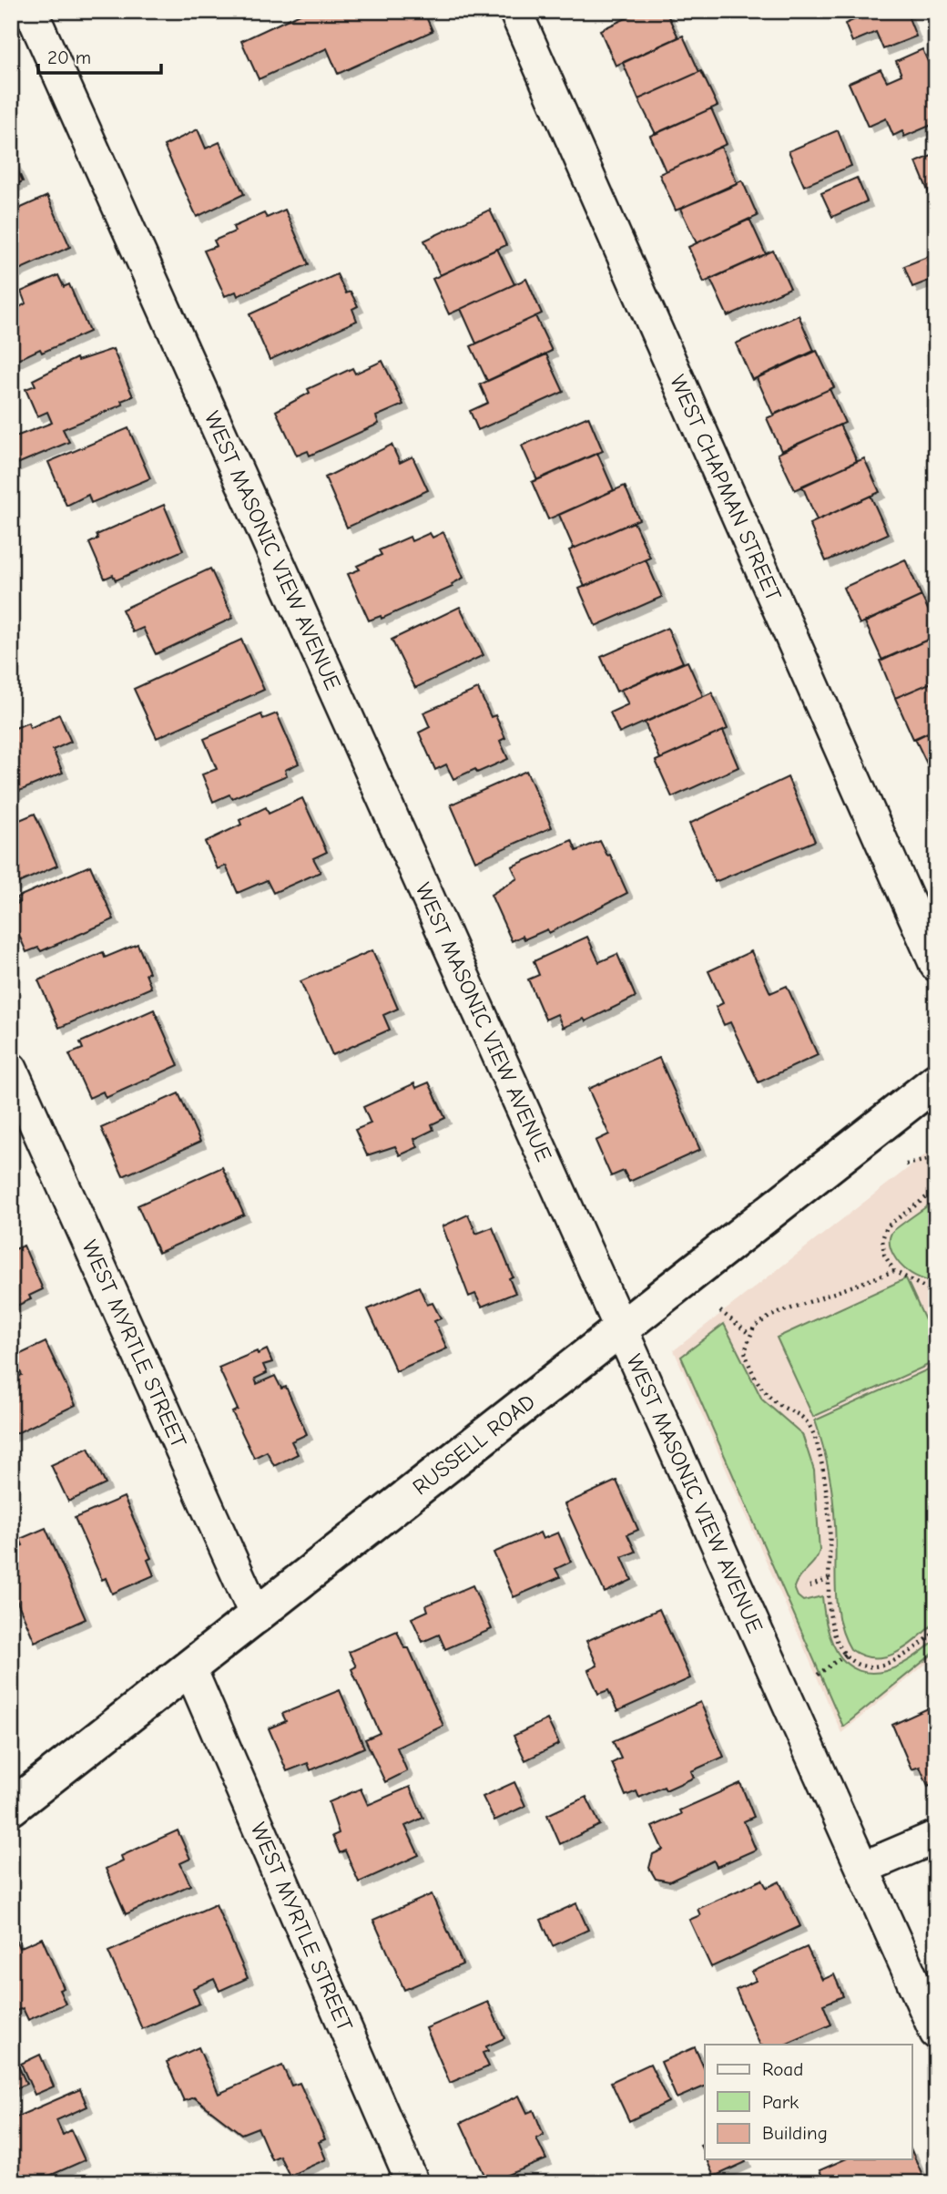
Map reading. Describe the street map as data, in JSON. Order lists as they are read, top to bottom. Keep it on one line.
{"streets":{"street":["WEST CHAPMAN STREET","WEST MASONIC VIEW AVENUE","WEST MYRTLE STREET","RUSSELL ROAD"]},"crossings":[["WEST MASONIC VIEW AVENUE","RUSSELL ROAD"],["WEST MYRTLE STREET","RUSSELL ROAD"]],"legend":["Road","Park","Building"],"scale_bar":"20 m"}
